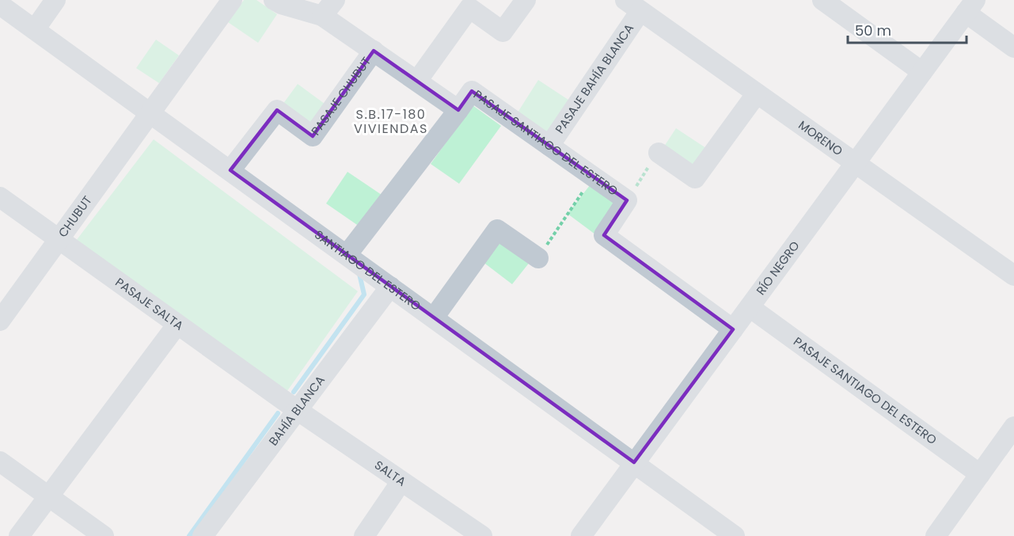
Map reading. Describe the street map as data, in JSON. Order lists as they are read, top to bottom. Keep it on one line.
{"streets":{"street":["PASAJE BAHÍA BLANCA","PASAJE CHUBUT","MORENO","PASAJE SANTIAGO DEL ESTERO","CHUBUT","RÍO NEGRO","SANTIAGO DEL ESTERO","PASAJE SALTA","BAHÍA BLANCA","SALTA"]},"crossings":[["PASAJE BAHÍA BLANCA","MORENO"],["PASAJE BAHÍA BLANCA","PASAJE SANTIAGO DEL ESTERO"],["PASAJE CHUBUT","PASAJE SANTIAGO DEL ESTERO"],["PASAJE CHUBUT","SANTIAGO DEL ESTERO"],["MORENO","RÍO NEGRO"],["PASAJE SANTIAGO DEL ESTERO","RÍO NEGRO"],["CHUBUT","SANTIAGO DEL ESTERO"],["CHUBUT","PASAJE SALTA"],["RÍO NEGRO","SANTIAGO DEL ESTERO"],["SANTIAGO DEL ESTERO","BAHÍA BLANCA"],["PASAJE SALTA","BAHÍA BLANCA"],["PASAJE SALTA","SALTA"],["BAHÍA BLANCA","SALTA"]],"districts":["S.B.17-180 VIVIENDAS"],"scale_bar":"50 m"}
